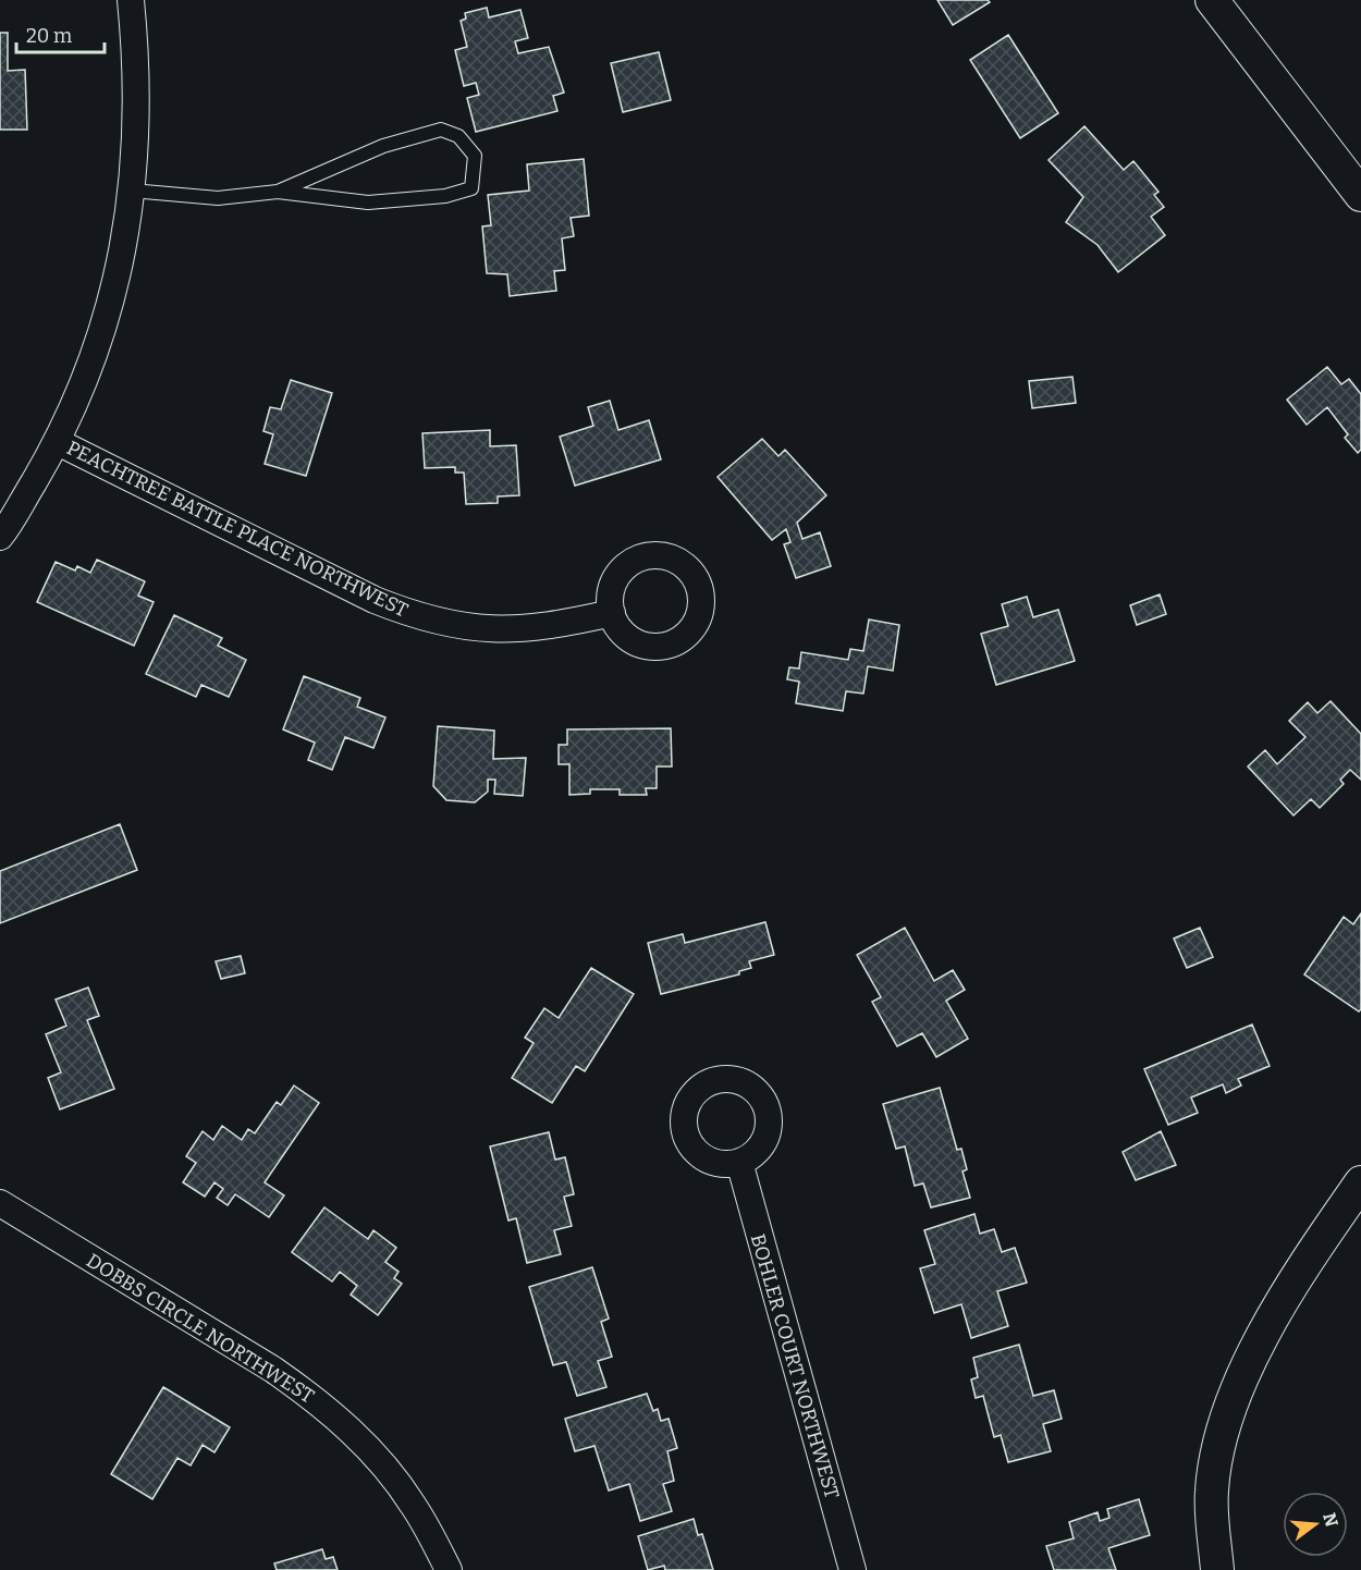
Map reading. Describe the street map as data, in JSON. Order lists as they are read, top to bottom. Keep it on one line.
{"streets":{"street":["PEACHTREE BATTLE PLACE NORTHWEST","DOBBS CIRCLE NORTHWEST","BOHLER COURT NORTHWEST"]},"scale_bar":"20 m","north":"right"}
